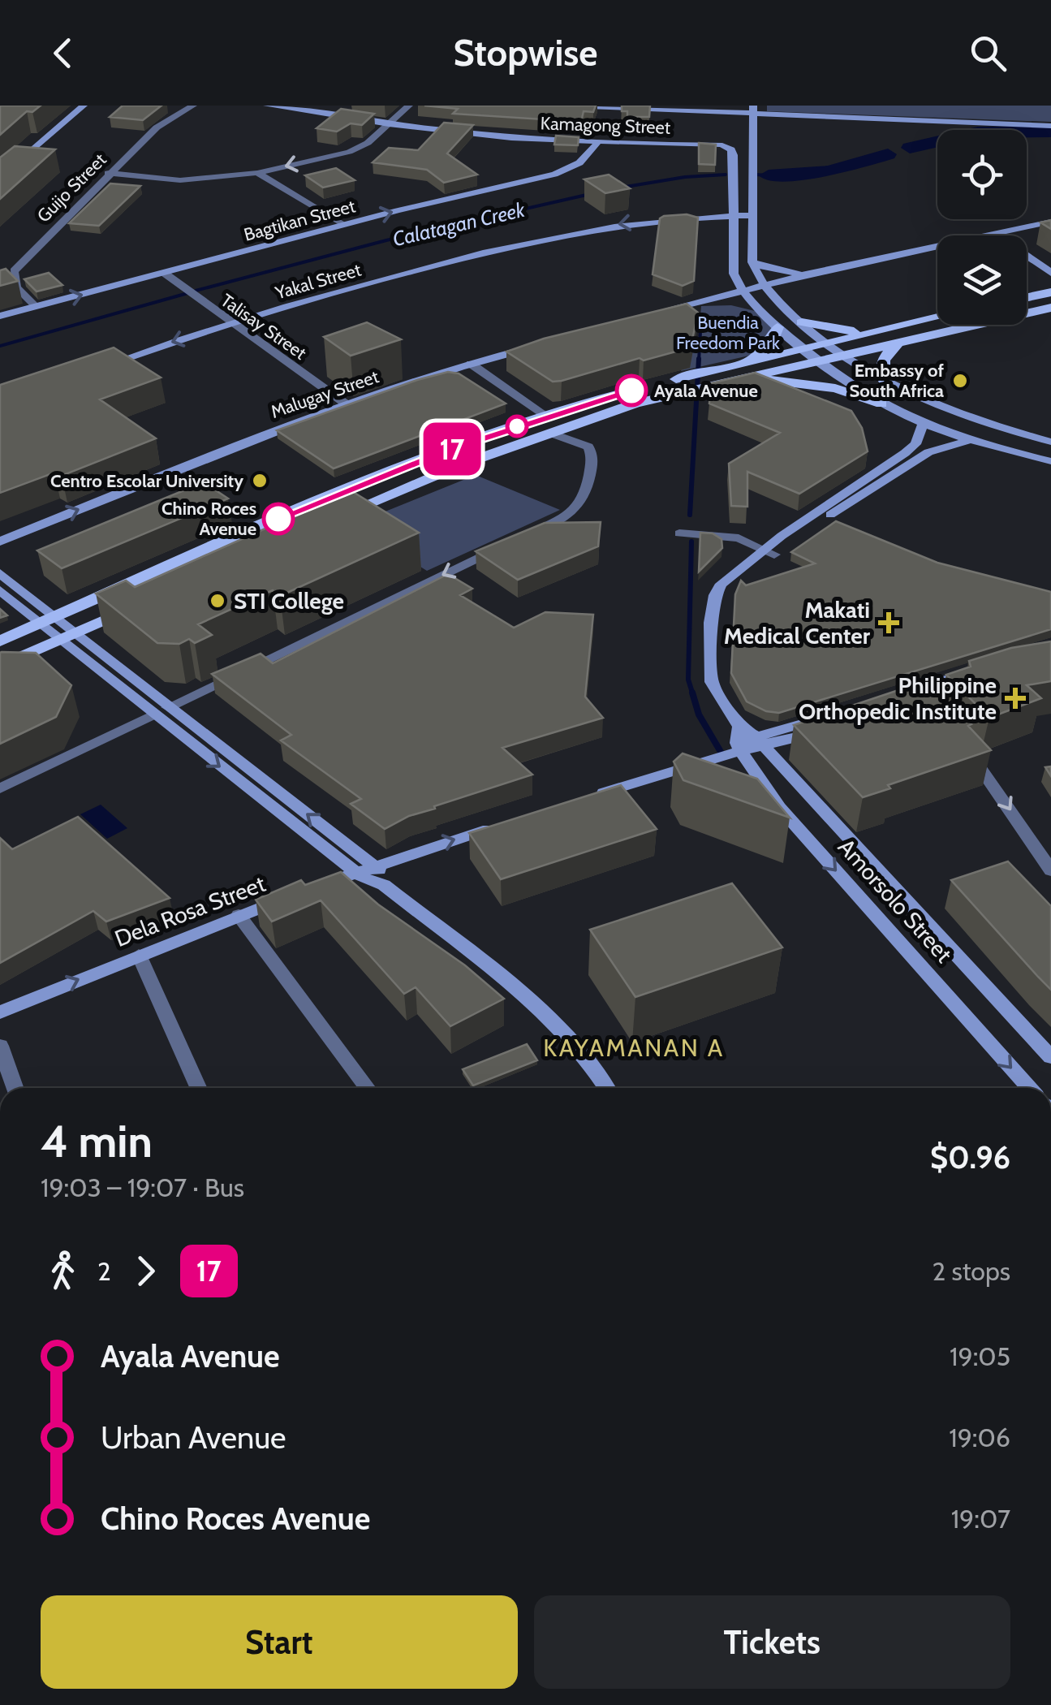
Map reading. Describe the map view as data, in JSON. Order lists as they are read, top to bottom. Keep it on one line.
{"streets":{"street":["Kamagong Street","Guijo Street","Bagtikan Street","Yakal Street","Talisay Street","Malugay Street","Amorsolo Street","Dela Rosa Street"]},"crossings":[["Kamagong Street","Bagtikan Street"],["Guijo Street","Bagtikan Street"],["Bagtikan Street","Talisay Street"],["Yakal Street","Talisay Street"],["Talisay Street","Malugay Street"]],"one_way":["Malugay Street","Dela Rosa Street"],"districts":["KAYAMANAN A"],"water":["Calatagan Creek"],"parks":["Buendia Freedom Park"],"places":{"other":["Embassy of South Africa","Ayala Avenue","Centro Escolar University","Chino Roces Avenue","STI College"],"health":["Makati Medical Center","Philippine Orthopedic Institute"]},"lines":["bus line 17"],"page":{"header":"Stopwise","on_map":"17","heading":["4 min","19:03 – 19:07 · Bus","$0.96"],"legs":["2","17","2 stops"],"list":[{"name":"Ayala Avenue","value":"19:05"},{"name":"Urban Avenue","value":"19:06"},{"name":"Chino Roces Avenue","value":"19:07"}],"buttons":["Start","Tickets"]}}
